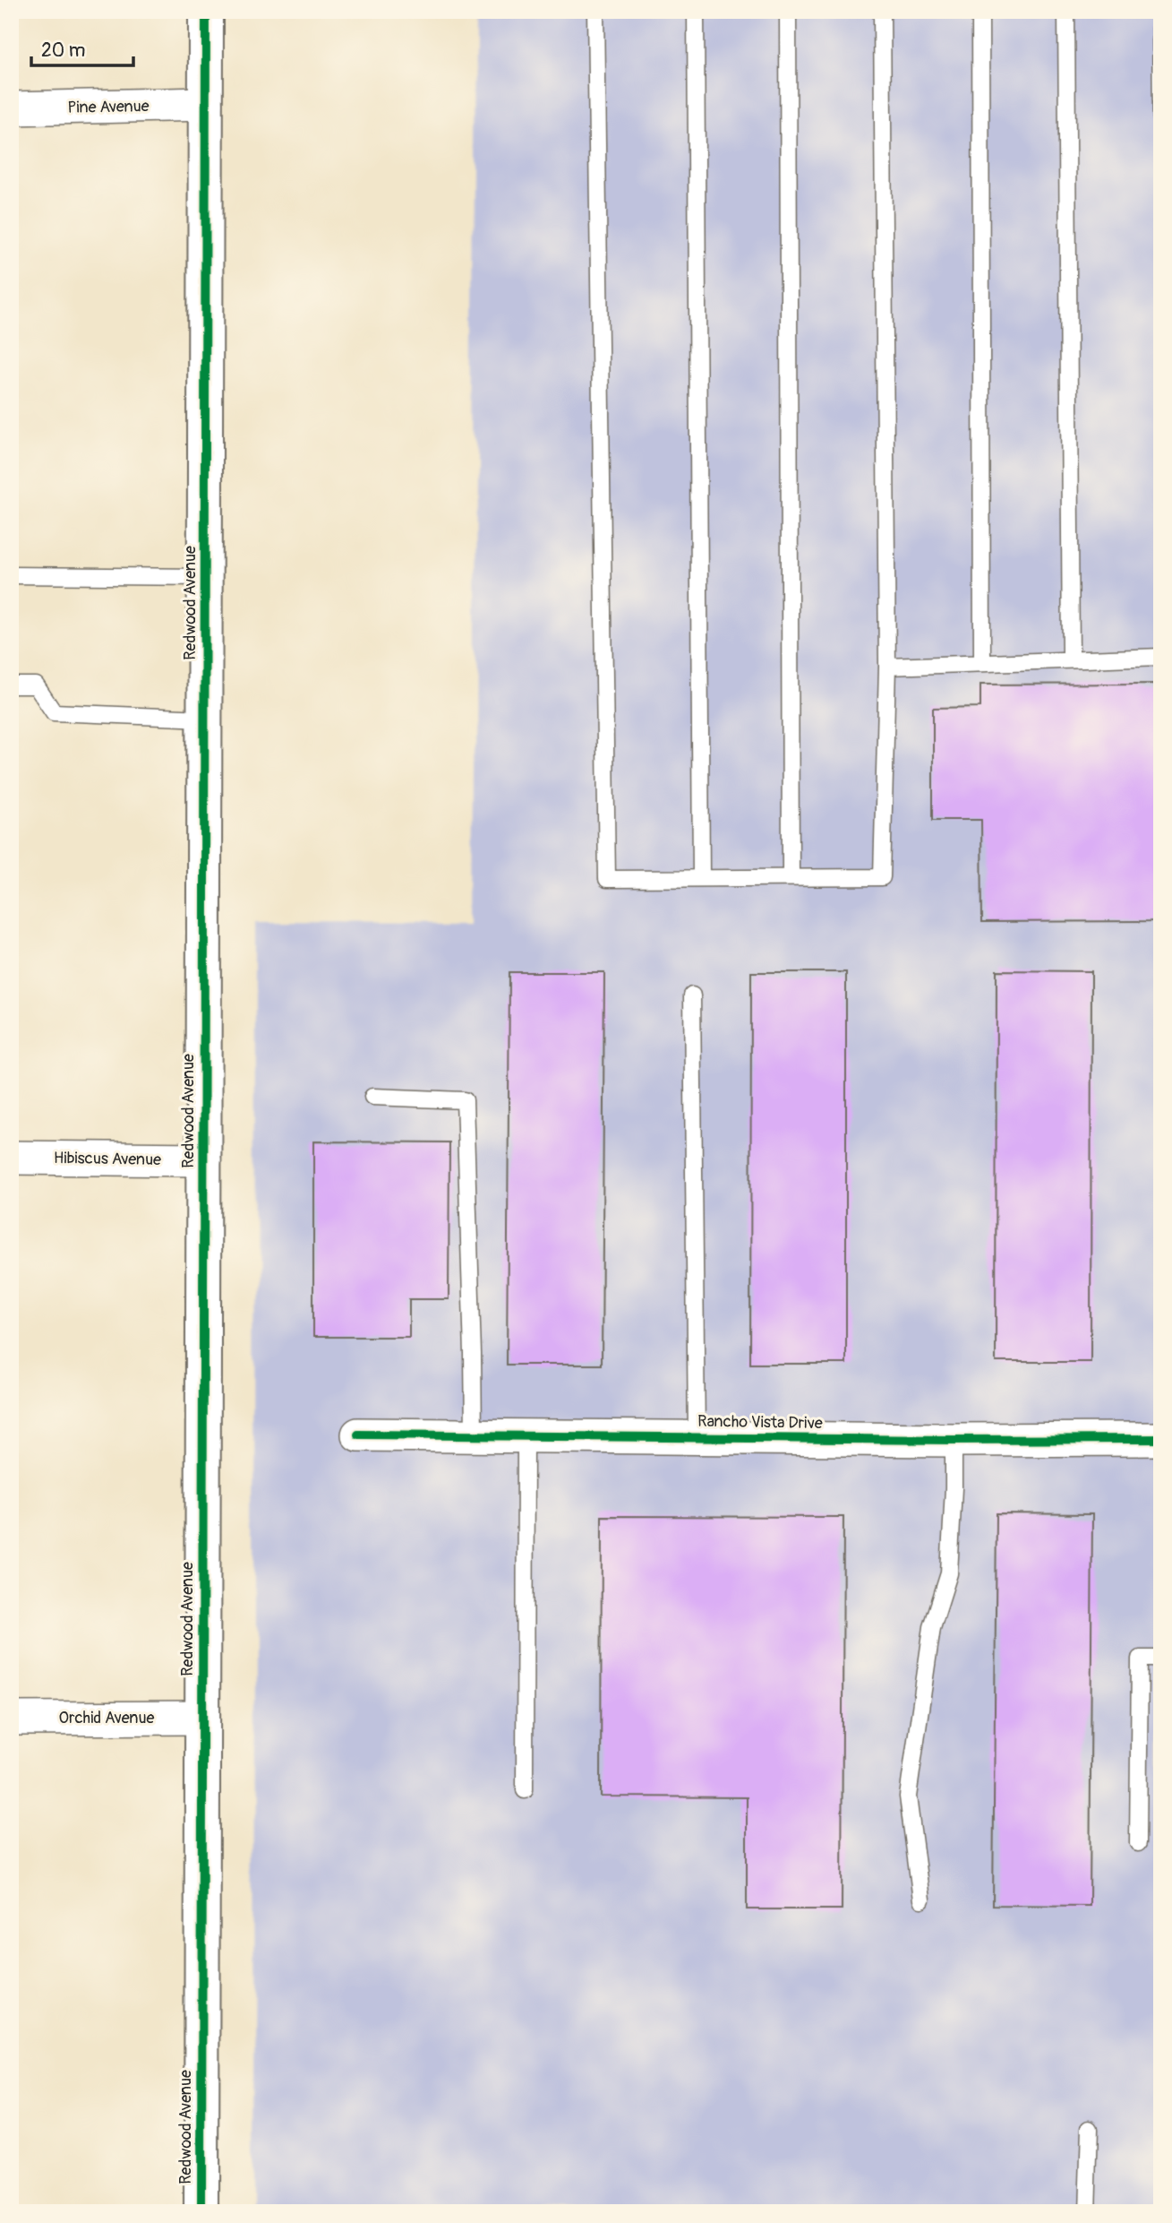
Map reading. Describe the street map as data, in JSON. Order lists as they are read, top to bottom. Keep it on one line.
{"streets":{"street":["Pine Avenue","Redwood Avenue","Hibiscus Avenue","Rancho Vista Drive","Orchid Avenue"]},"crossings":[["Pine Avenue","Redwood Avenue"],["Redwood Avenue","Hibiscus Avenue"],["Redwood Avenue","Orchid Avenue"]],"scale_bar":"20 m"}
